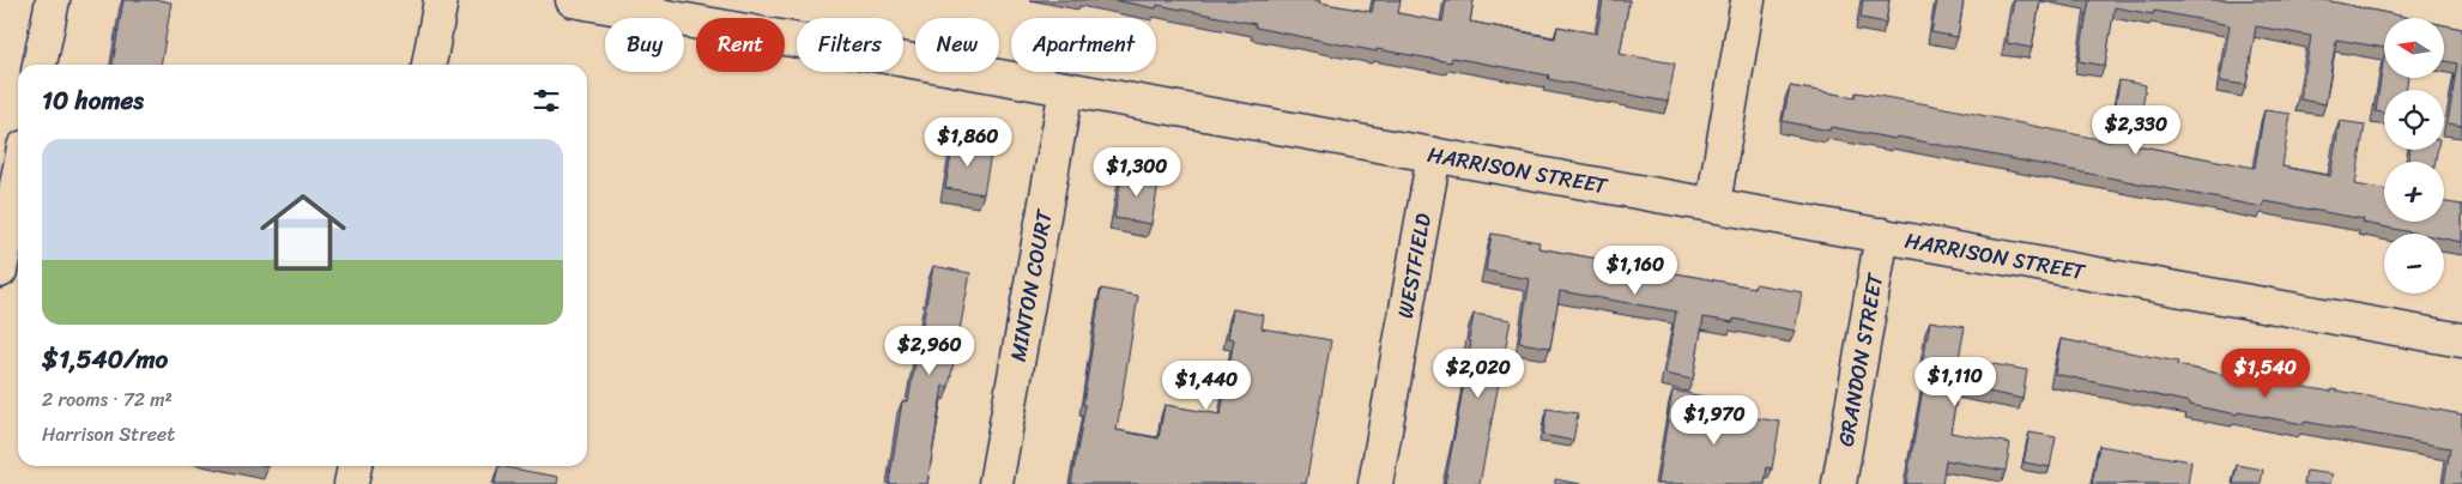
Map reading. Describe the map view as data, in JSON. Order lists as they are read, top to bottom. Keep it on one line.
{"streets":{"street":["HARRISON STREET","WESTFIELD","MINTON COURT","GRANDON STREET"]},"crossings":[["HARRISON STREET","WESTFIELD"],["HARRISON STREET","MINTON COURT"],["HARRISON STREET","GRANDON STREET"]],"north":"left","page":{"map_buttons":["+","−"],"chip":["Buy","Rent","Filters","New","Apartment"],"heading":"10 homes","price":["$2,330","$1,860","$1,300","$1,160","$2,960","$2,020","$1,540","$1,110","$1,440","$1,970"],"list":[{"name":"$1,540/mo","note":"2 rooms · 72 m² · Harrison Street"}]}}
